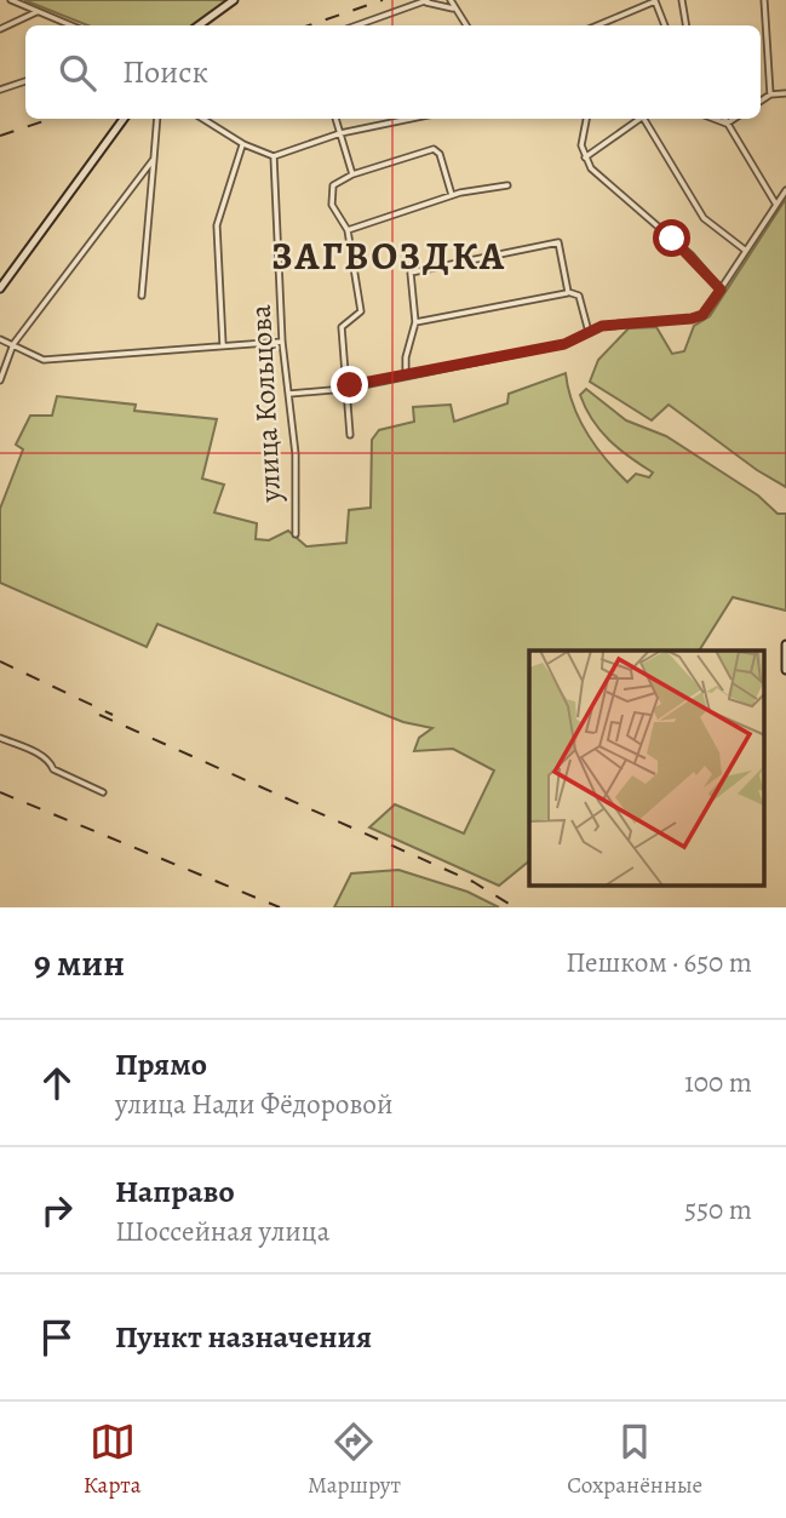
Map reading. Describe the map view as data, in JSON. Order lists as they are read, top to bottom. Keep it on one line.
{"streets":{"street":["улица Кольцова"]},"districts":["ЗАГВОЗДКА"],"page":{"search":"Поиск","heading":["9 мин","Пешком · 650 m"],"list":[["Прямо","улица Нади Фёдоровой","100 m"],["Направо","Шоссейная улица","550 m"],"Пункт назначения"],"nav":["Карта","Маршрут","Сохранённые"]}}
